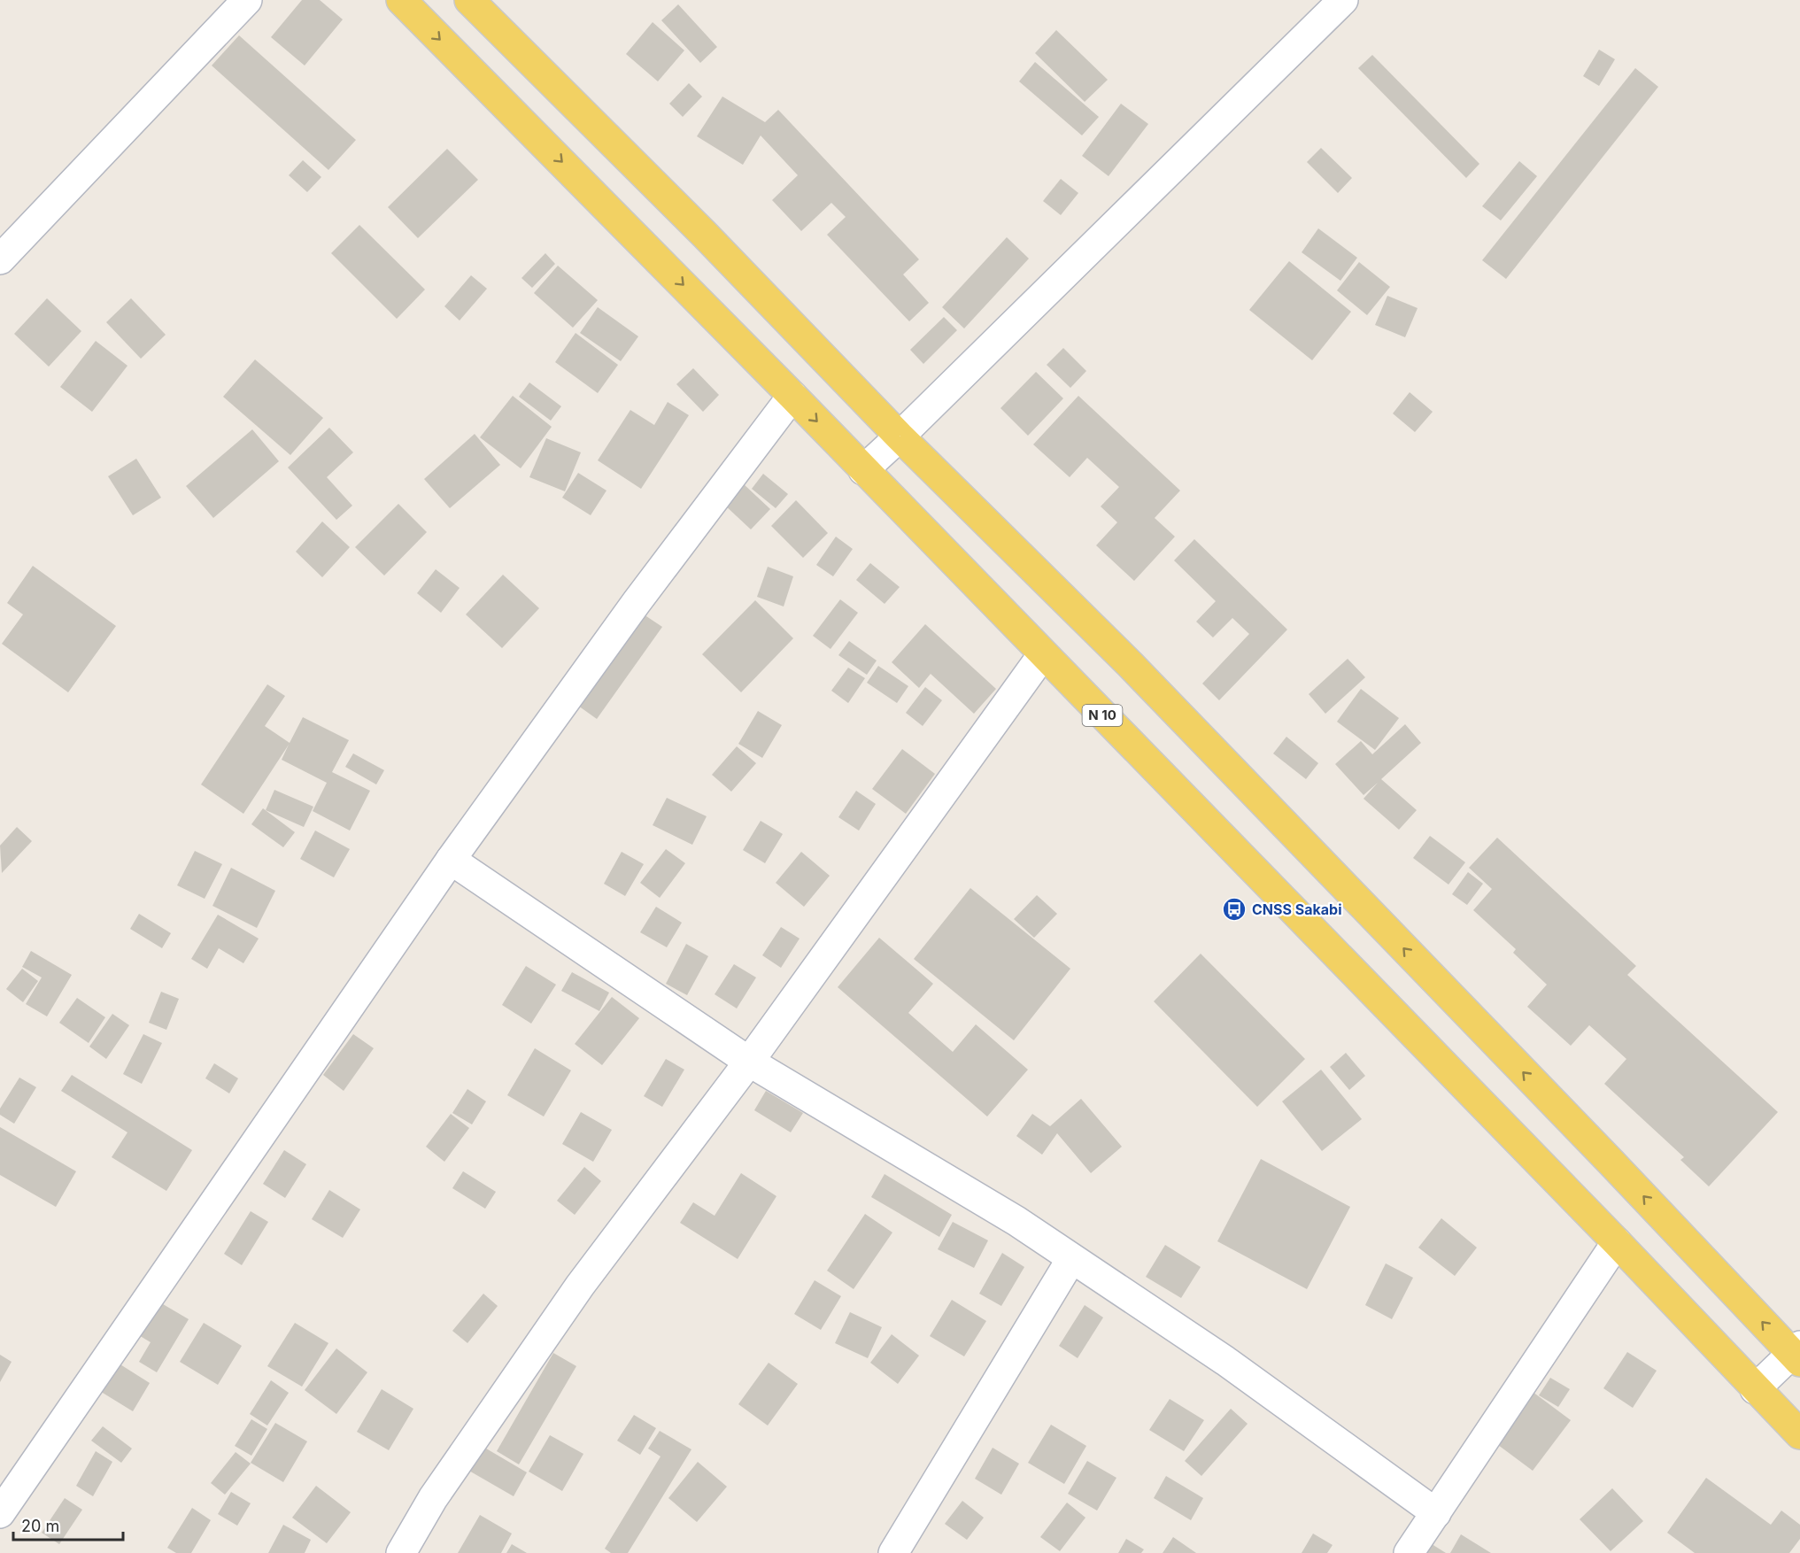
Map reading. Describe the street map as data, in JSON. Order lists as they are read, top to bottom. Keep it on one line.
{"streets":{"main road":["N 10"]},"places":{"bus stop":["CNSS Sakabi"]},"scale_bar":"20 m"}
